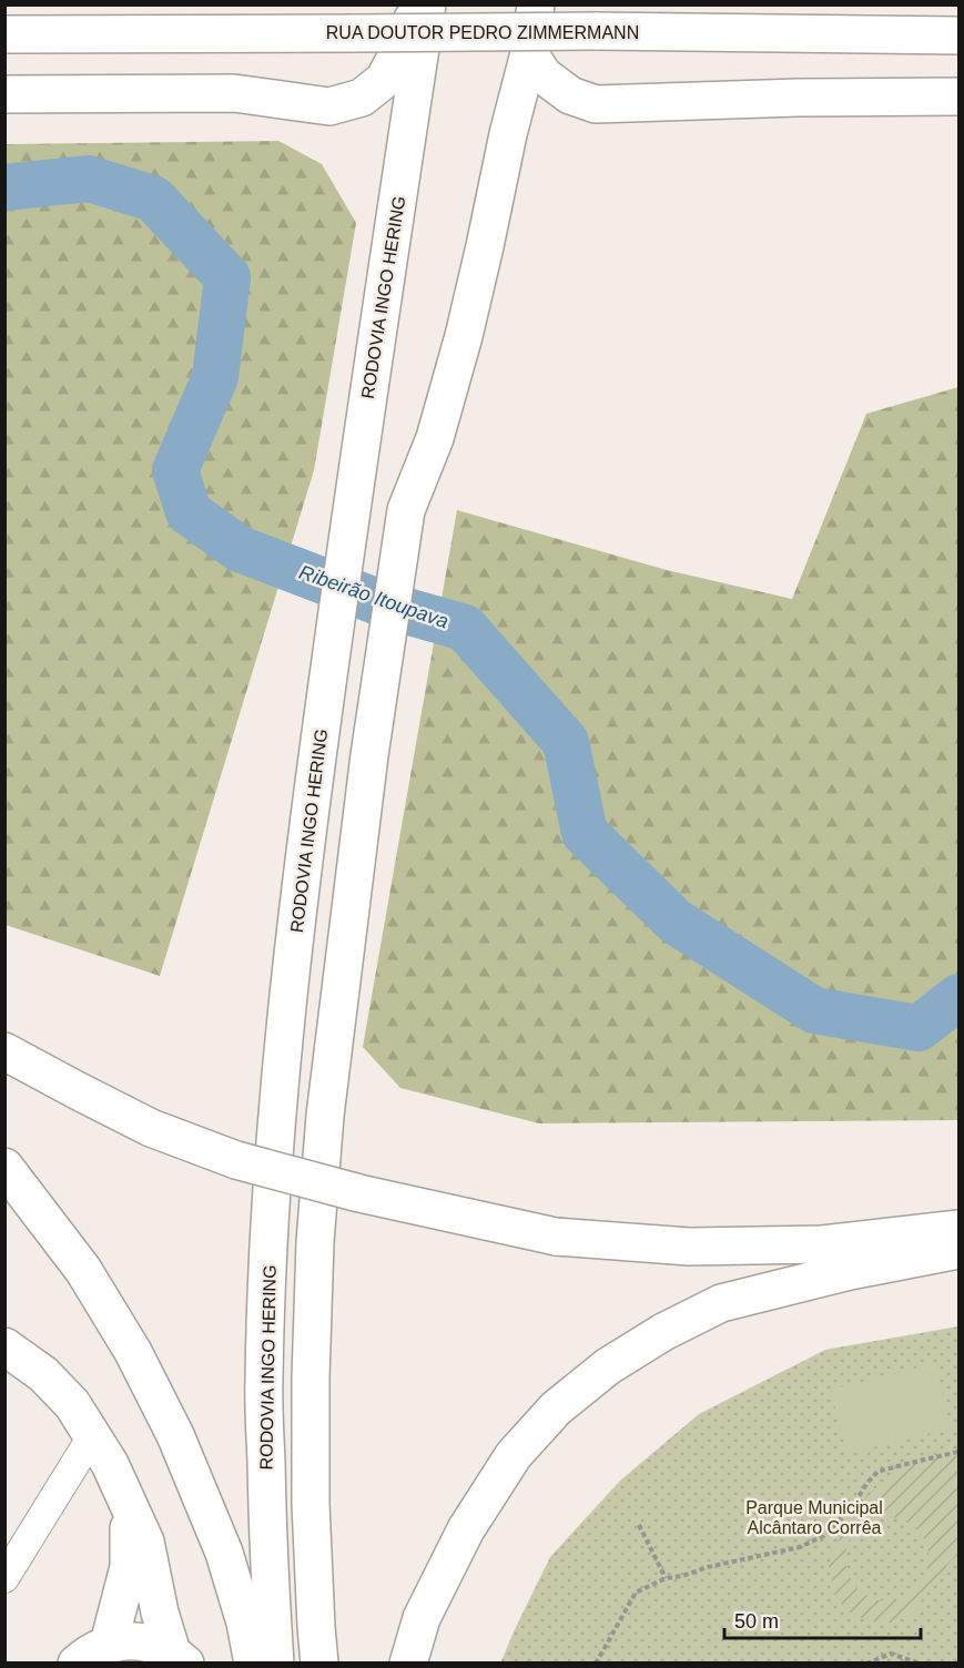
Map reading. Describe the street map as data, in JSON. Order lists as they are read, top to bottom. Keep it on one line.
{"streets":{"main road":["RUA DOUTOR PEDRO ZIMMERMANN","RODOVIA INGO HERING"]},"water":["Ribeirão Itoupava"],"parks":["Parque Municipal Alcântaro Corrêa"],"scale_bar":"50 m"}
